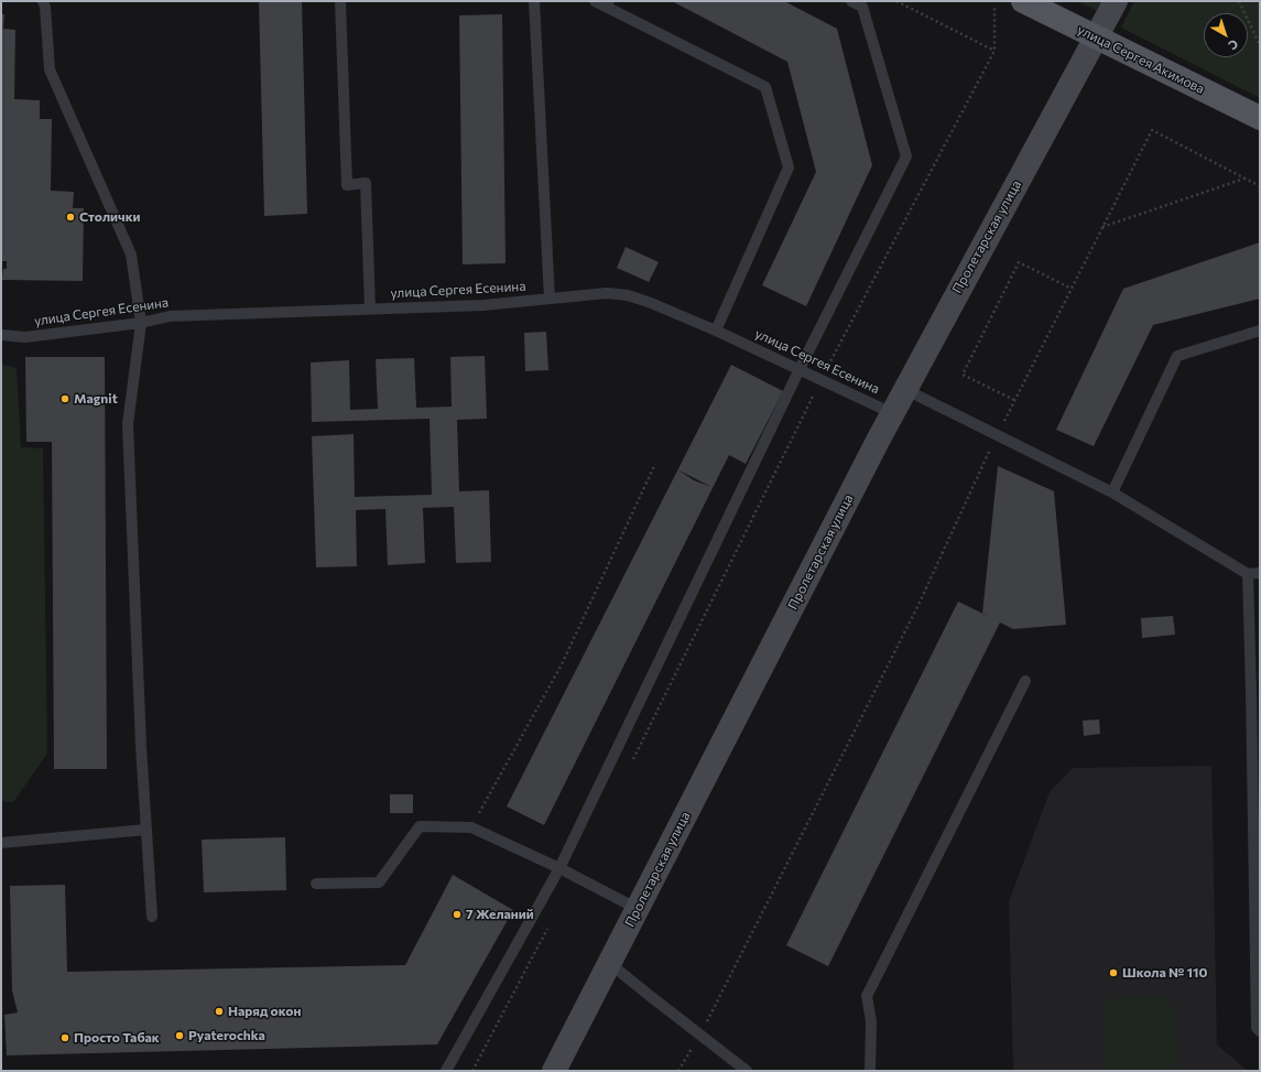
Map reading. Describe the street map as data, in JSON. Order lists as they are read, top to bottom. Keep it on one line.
{"streets":{"main road":["улица Сергея Акимова","Пролетарская улица"],"lane":["улица Сергея Есенина"]},"crossings":[["улица Сергея Акимова","Пролетарская улица"],["Пролетарская улица","улица Сергея Есенина"]],"places":["Столички","Magnit","7 Желаний","Школа № 110","Наряд окон","Pyaterochka","Просто Табак"],"north":"bottom right"}
